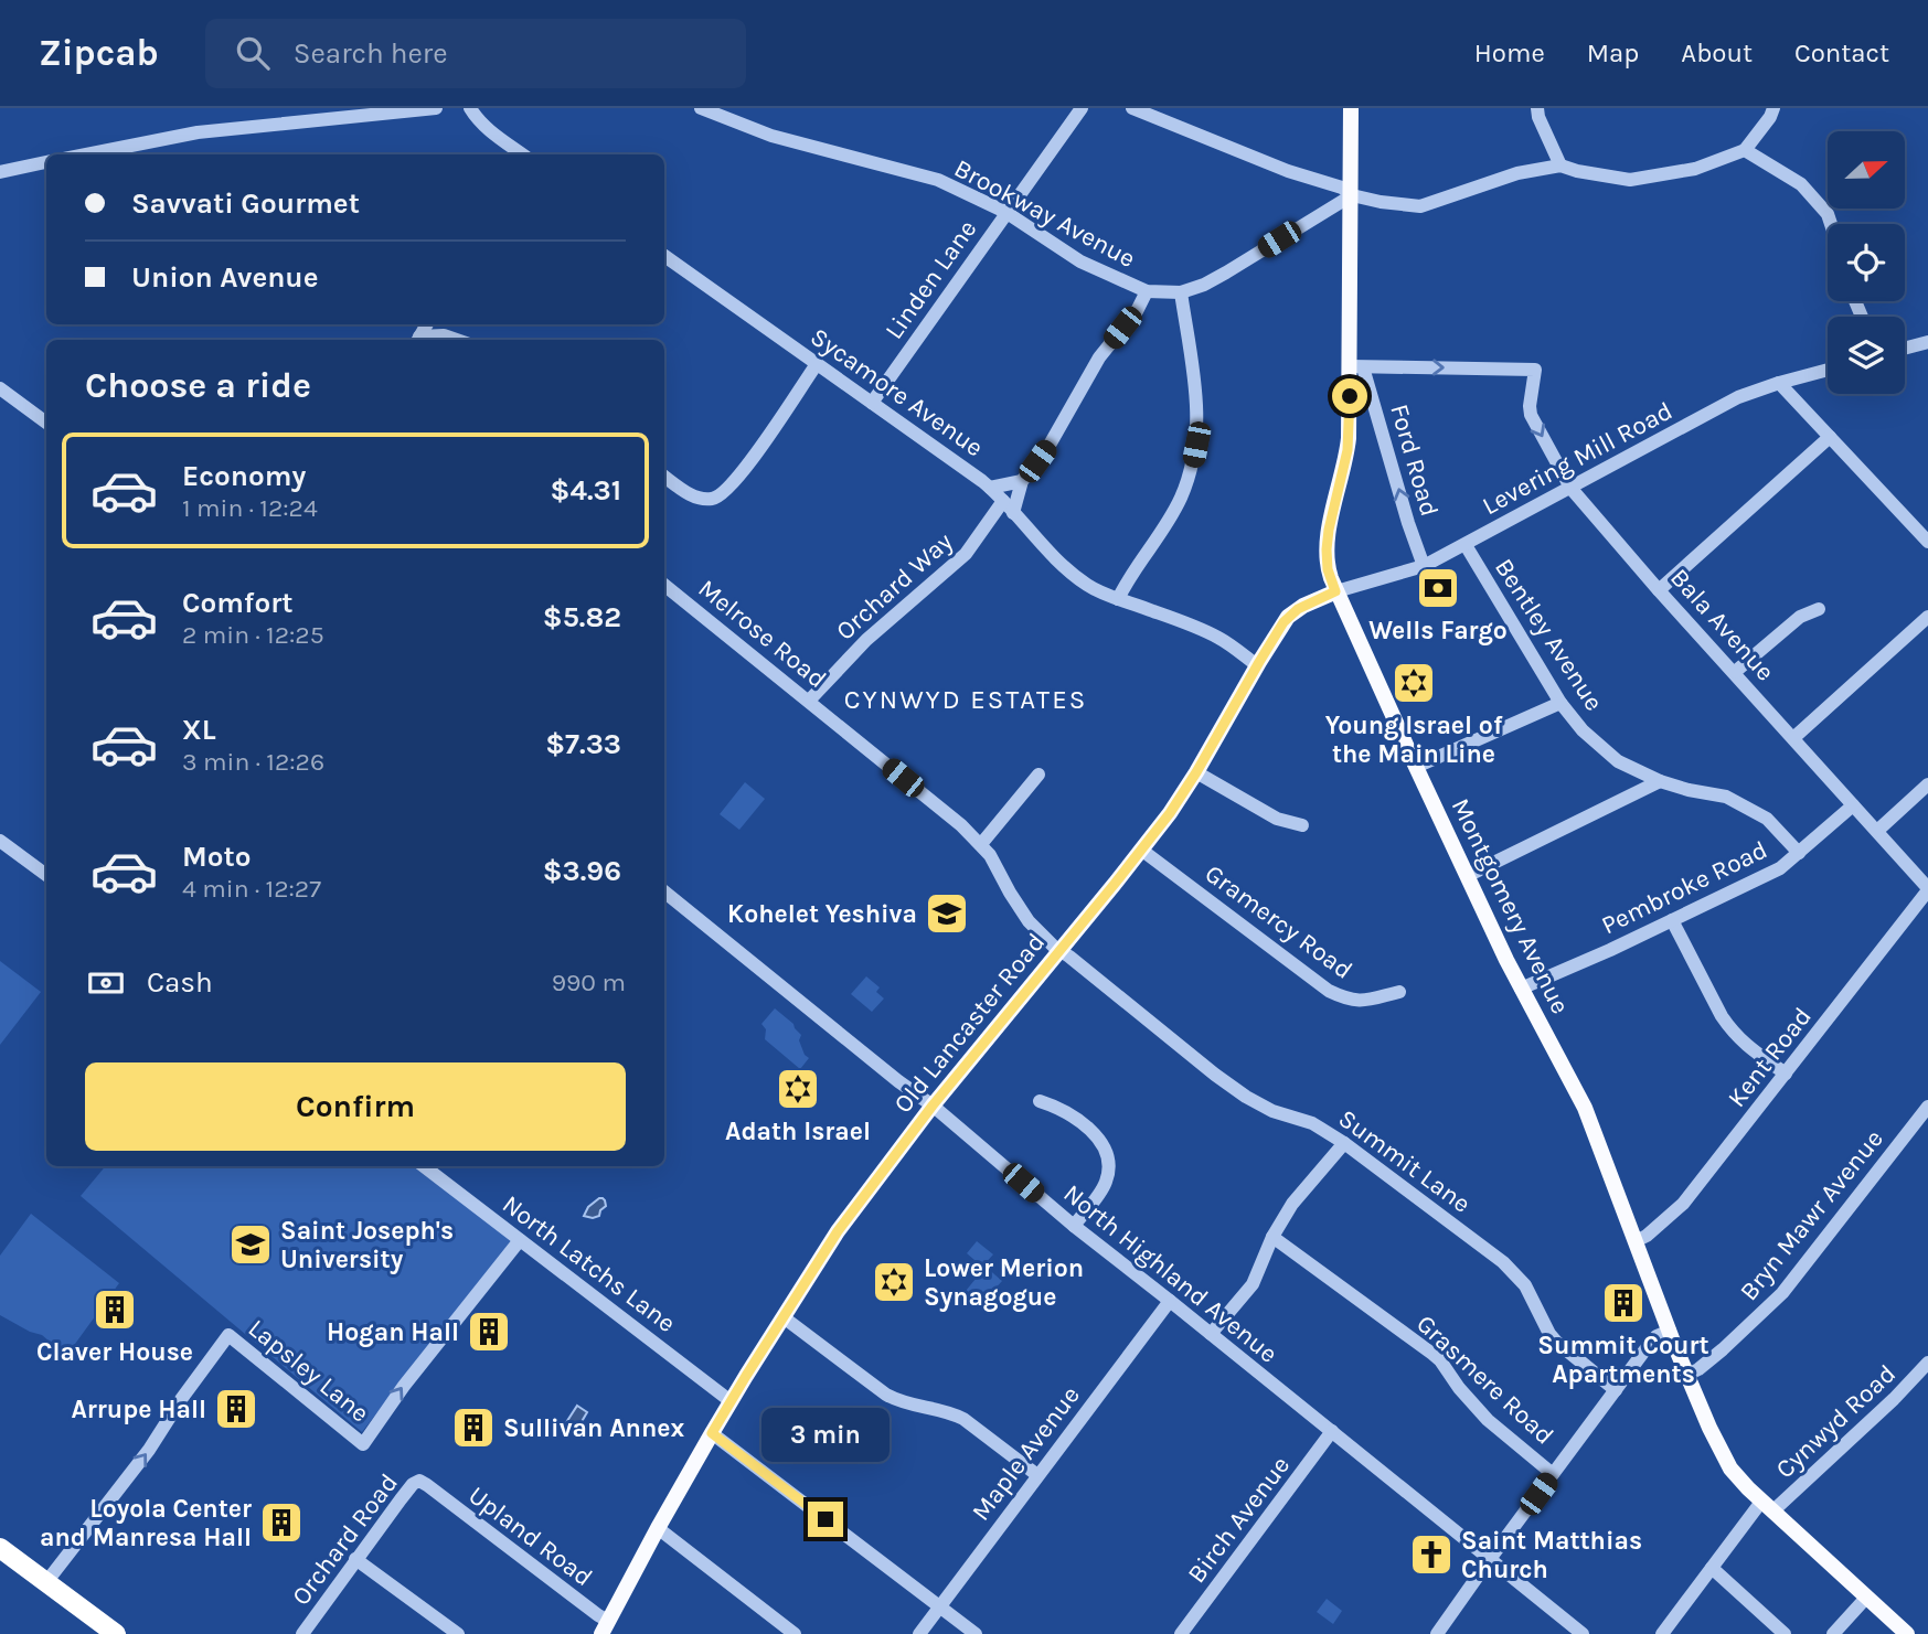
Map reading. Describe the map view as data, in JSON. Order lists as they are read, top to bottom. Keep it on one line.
{"streets":{"main road":["Montgomery Avenue","Old Lancaster Road"],"street":["Brookway Avenue","Linden Lane","Sycamore Avenue","Levering Mill Road","Ford Road","Orchard Way","Bala Avenue","Melrose Road","Bentley Avenue","Pembroke Road","Gramercy Road","Kent Road","Summit Lane","Bryn Mawr Avenue","North Latchs Lane","North Highland Avenue","Lapsley Lane","Grasmere Road","Cynwyd Road","Maple Avenue","Birch Avenue","Upland Road","Orchard Road"]},"crossings":[["Brookway Avenue","Linden Lane"],["Brookway Avenue","Montgomery Avenue"],["Linden Lane","Sycamore Avenue"],["Sycamore Avenue","Orchard Way"],["Sycamore Avenue","Old Lancaster Road"],["Levering Mill Road","Ford Road"],["Levering Mill Road","Bala Avenue"],["Levering Mill Road","Bentley Avenue"],["Levering Mill Road","Montgomery Avenue"],["Levering Mill Road","Old Lancaster Road"],["Ford Road","Bala Avenue"],["Ford Road","Montgomery Avenue"],["Orchard Way","Melrose Road"],["Bala Avenue","Pembroke Road"],["Bala Avenue","Montgomery Avenue"],["Bala Avenue","Kent Road"],["Melrose Road","Old Lancaster Road"],["Melrose Road","Summit Lane"],["Bentley Avenue","Pembroke Road"],["Pembroke Road","Montgomery Avenue"],["Montgomery Avenue","Old Lancaster Road"],["Montgomery Avenue","Kent Road"],["Montgomery Avenue","Bryn Mawr Avenue"],["Montgomery Avenue","Cynwyd Road"],["Gramercy Road","Old Lancaster Road"],["Old Lancaster Road","Summit Lane"],["Old Lancaster Road","North Latchs Lane"],["Old Lancaster Road","North Highland Avenue"],["Old Lancaster Road","Upland Road"],["North Latchs Lane","Lapsley Lane"],["North Highland Avenue","Maple Avenue"],["North Highland Avenue","Birch Avenue"],["Upland Road","Orchard Road"]],"one_way":["Ford Road"],"districts":["CYNWYD ESTATES"],"places":{"bank":["Wells Fargo"],"synagogue":["Young Israel of the Main Line","Adath Israel","Lower Merion Synagogue"],"school or university":["Kohelet Yeshiva","Saint Joseph's University"],"building":["Summit Court Apartments","Claver House","Hogan Hall","Arrupe Hall","Sullivan Annex","Loyola Center and Manresa Hall"],"church":["Saint Matthias Church"]},"north":"right","page":{"header":"Zipcab","search":"Search here","nav":["Home","Map","About","Contact"],"banner":["Savvati Gourmet","Union Avenue"],"heading":"Choose a ride","list":[{"name":"Economy","note":"1 min · 12:24","value":"$4.31"},{"name":"Comfort","note":"2 min · 12:25","value":"$5.82"},{"name":"XL","note":"3 min · 12:26","value":"$7.33"},{"name":"Moto","note":"4 min · 12:27","value":"$3.96"}],"pay":["Cash","990 m"],"buttons":"Confirm","bubble":"3 min"}}
